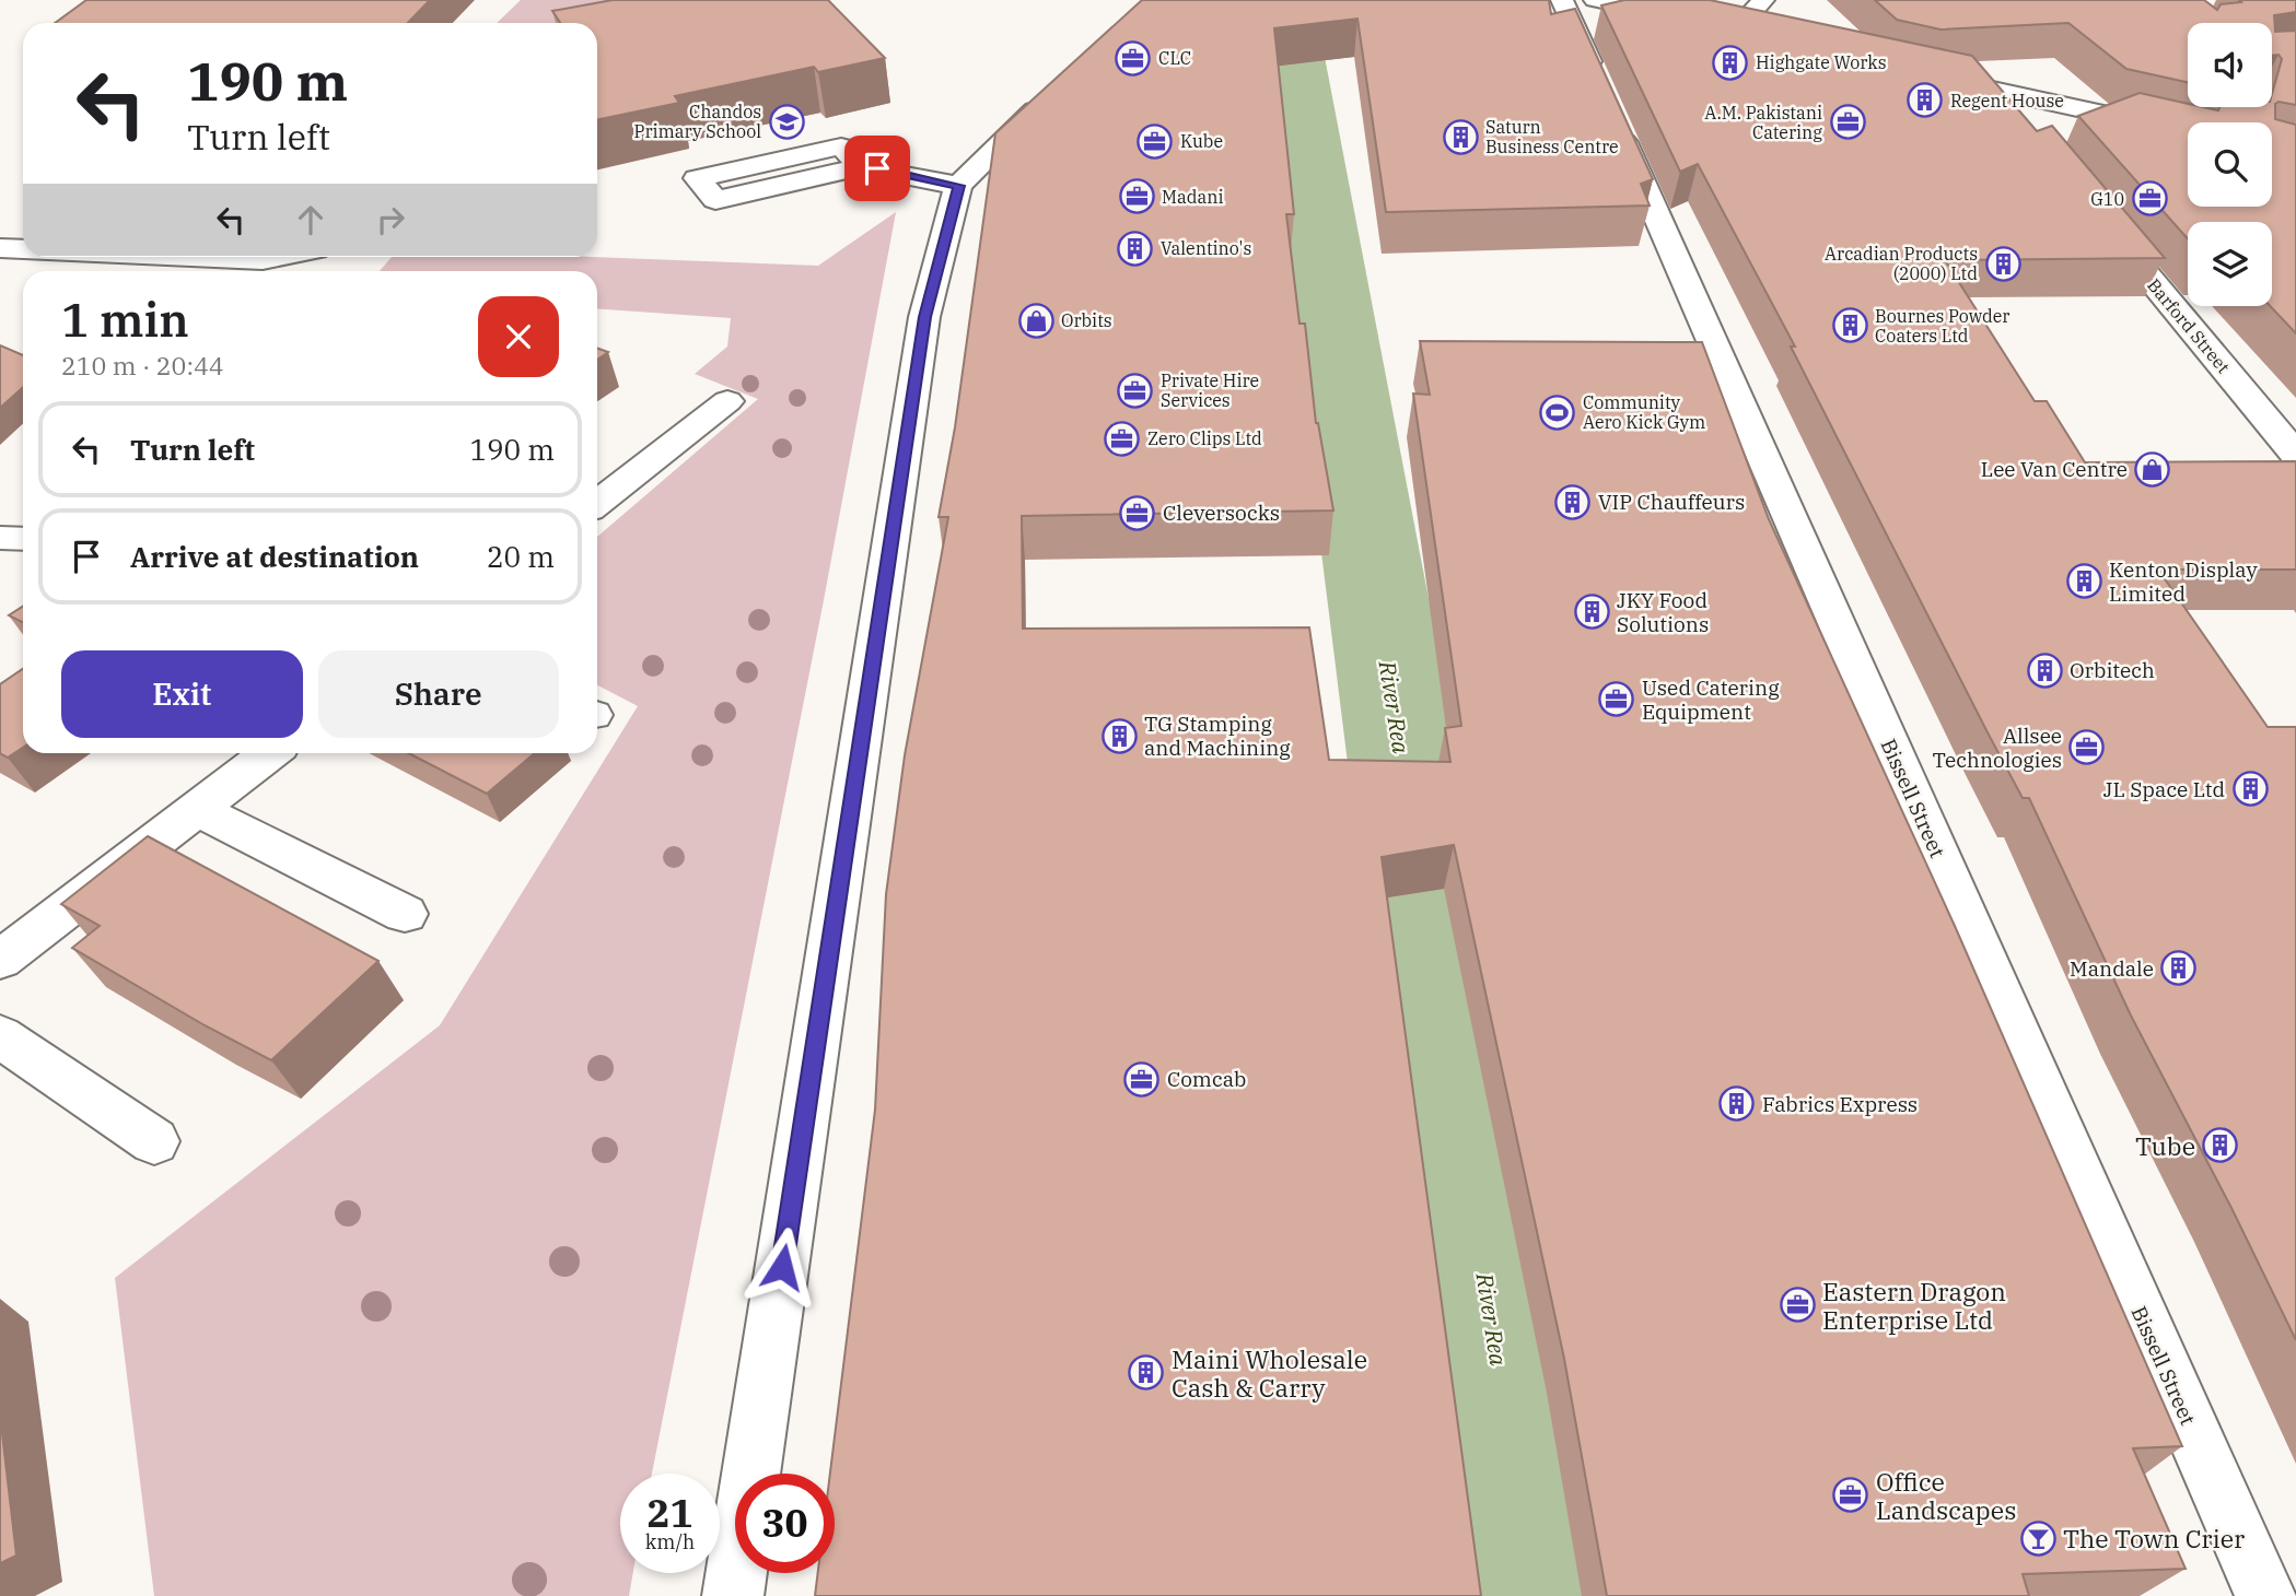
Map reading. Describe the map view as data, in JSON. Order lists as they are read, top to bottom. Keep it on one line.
{"streets":{"street":["Barford Street","Bissell Street"]},"water":["River Rea"],"places":{"office":["CLC","A.M. Pakistani Catering","Kube","Madani","G10","Private Hire Services","Zero Clips Ltd","Cleversocks","Used Catering Equipment","Allsee Technologies","Comcab","Eastern Dragon Enterprise Ltd","Office Landscapes"],"building":["Highgate Works","Regent House","Saturn Business Centre","Valentino's","Arcadian Products (2000) Ltd","Bournes Powder Coaters Ltd","VIP Chauffeurs","Kenton Display Limited","JKY Food Solutions","Orbitech","TG Stamping and Machining","JL Space Ltd","Mandale","Fabrics Express","Tube","Maini Wholesale Cash & Carry"],"school or university":["Chandos Primary School"],"shop":["Orbits","Lee Van Centre"],"sports":["Community Aero Kick Gym"],"bar":["The Town Crier"]},"page":{"turn":["190 m","Turn left"],"heading":["1 min","210 m · 20:44"],"list":[{"name":"Turn left","value":"190 m"},{"name":"Arrive at destination","value":"20 m"}],"buttons":["Exit","Share"],"speed":"21 km/h","limit":"30"}}
